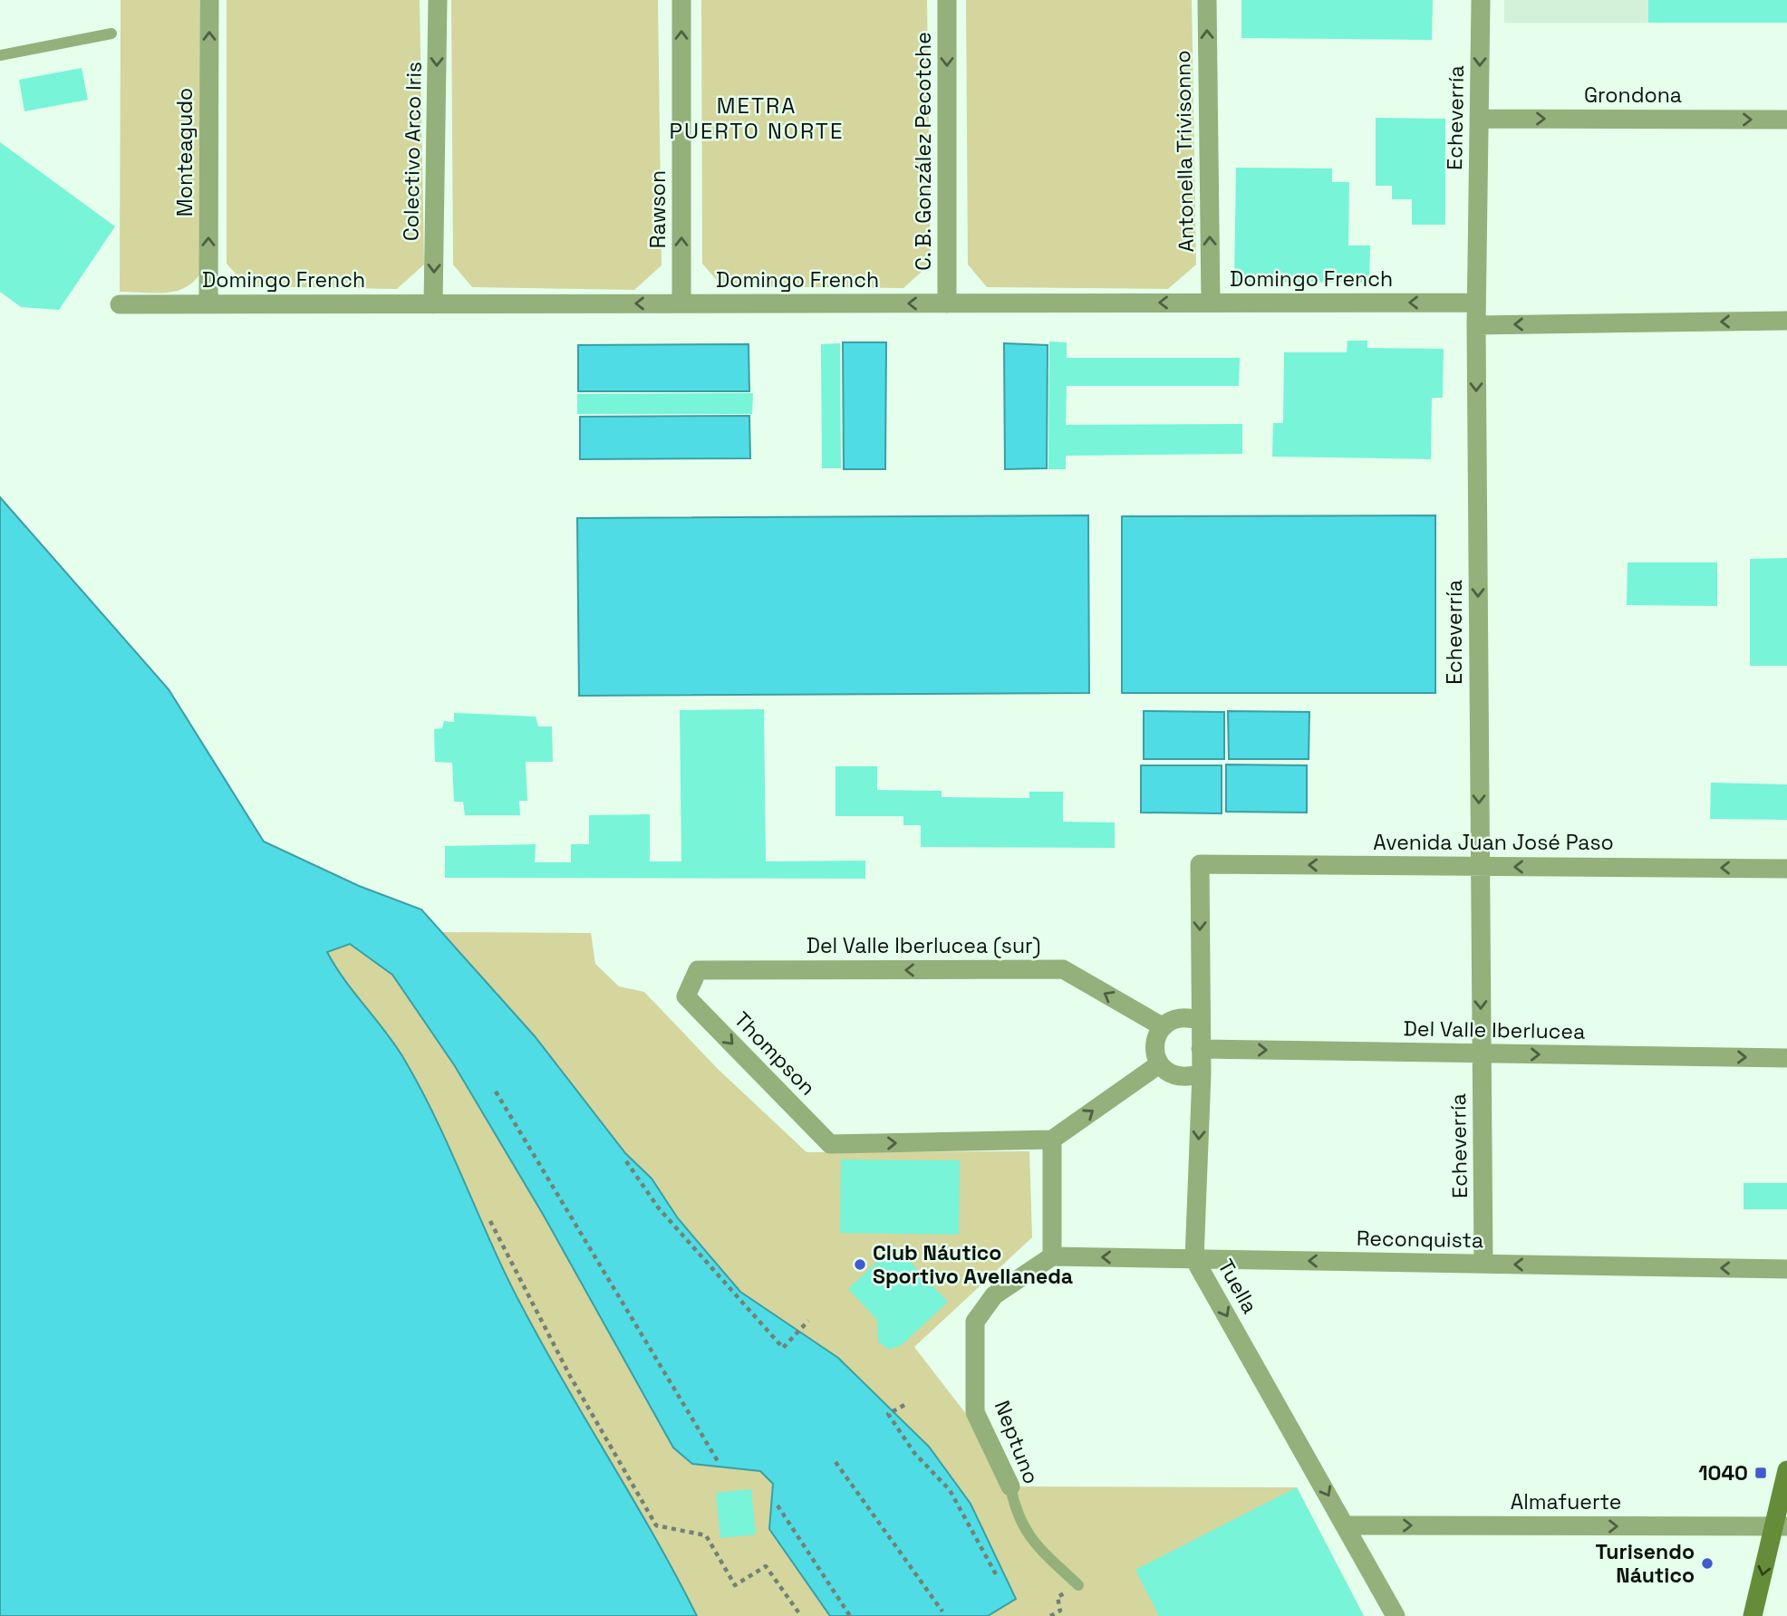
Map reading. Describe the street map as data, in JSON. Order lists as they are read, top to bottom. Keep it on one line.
{"streets":{"street":["Grondona","Echeverría","Colectivo Arco Iris","C. B. González Pecotche","Antonella Trivisonno","Monteagudo","Rawson","Domingo French","Avenida Juan José Paso","Del Valle Iberlucea (sur)","Del Valle Iberlucea","Thompson","Reconquista","Tuella","Neptuno","Almafuerte"]},"crossings":[["Grondona","Echeverría"],["Echeverría","Domingo French"],["Echeverría","Avenida Juan José Paso"],["Echeverría","Del Valle Iberlucea"],["Echeverría","Reconquista"],["Colectivo Arco Iris","Domingo French"],["C. B. González Pecotche","Domingo French"],["Antonella Trivisonno","Domingo French"],["Monteagudo","Domingo French"],["Rawson","Domingo French"],["Avenida Juan José Paso","Tuella"],["Del Valle Iberlucea (sur)","Del Valle Iberlucea"],["Del Valle Iberlucea (sur)","Thompson"],["Del Valle Iberlucea (sur)","Tuella"],["Del Valle Iberlucea","Tuella"],["Reconquista","Tuella"],["Reconquista","Neptuno"],["Tuella","Almafuerte"]],"one_way":["Grondona","Echeverría","Colectivo Arco Iris","C. B. González Pecotche","Antonella Trivisonno","Monteagudo","Rawson","Domingo French","Avenida Juan José Paso","Del Valle Iberlucea (sur)","Del Valle Iberlucea","Thompson","Reconquista","Tuella","Almafuerte"],"districts":["METRA PUERTO NORTE"],"places":{"other":["Club Náutico Sportivo Avellaneda","Turisendo Náutico"],"transit":["1040"]}}
